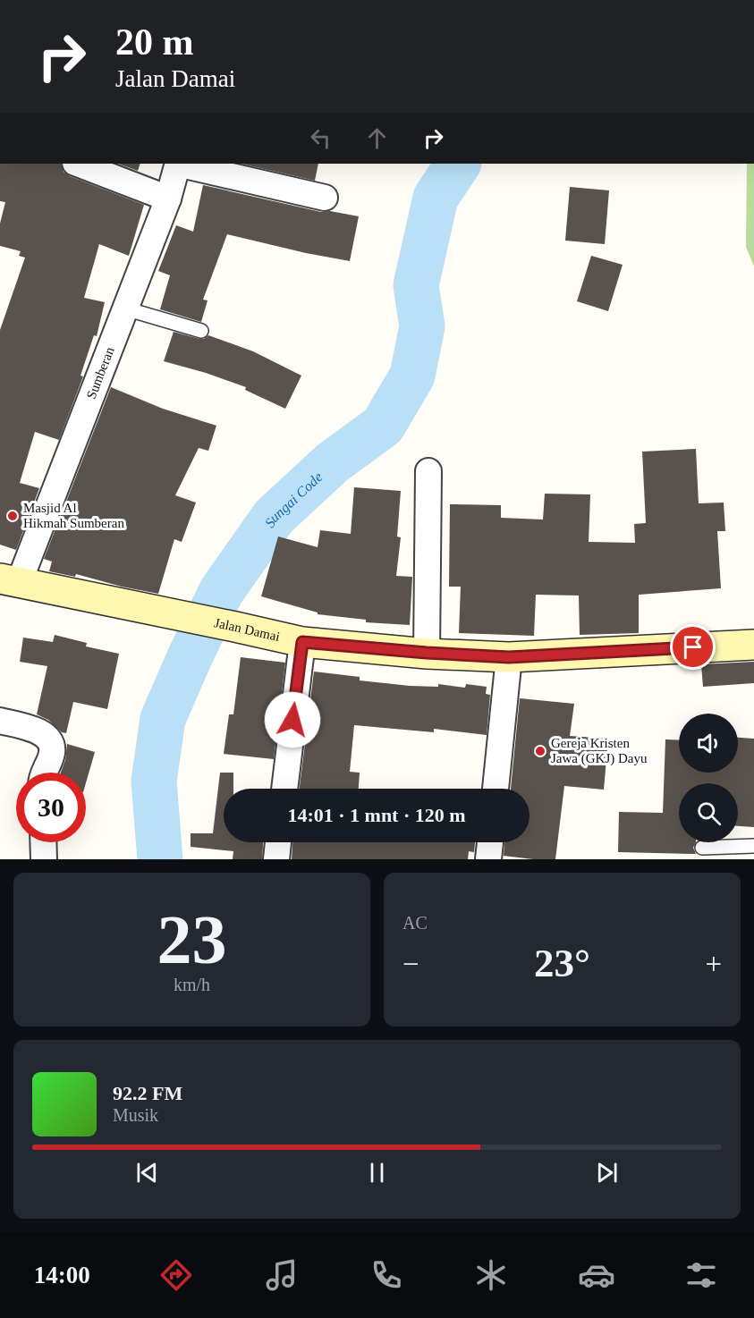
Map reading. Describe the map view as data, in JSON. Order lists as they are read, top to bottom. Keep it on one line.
{"streets":{"main road":["Jalan Damai"],"street":["Sumberan"]},"crossings":[["Sumberan","Jalan Damai"]],"water":["Sungai Code"],"places":["Masjid Al Hikmah Sumberan","Gereja Kristen Jawa (GKJ) Dayu"],"page":{"turn":["20 m","Jalan Damai"],"limit":"30","trip":"14:01 · 1 mnt · 120 m","tile":[["23","km/h"],"AC"],"heat":["−","23°","+"],"song":["92.2 FM","Musik"],"tabs":"14:00"}}
